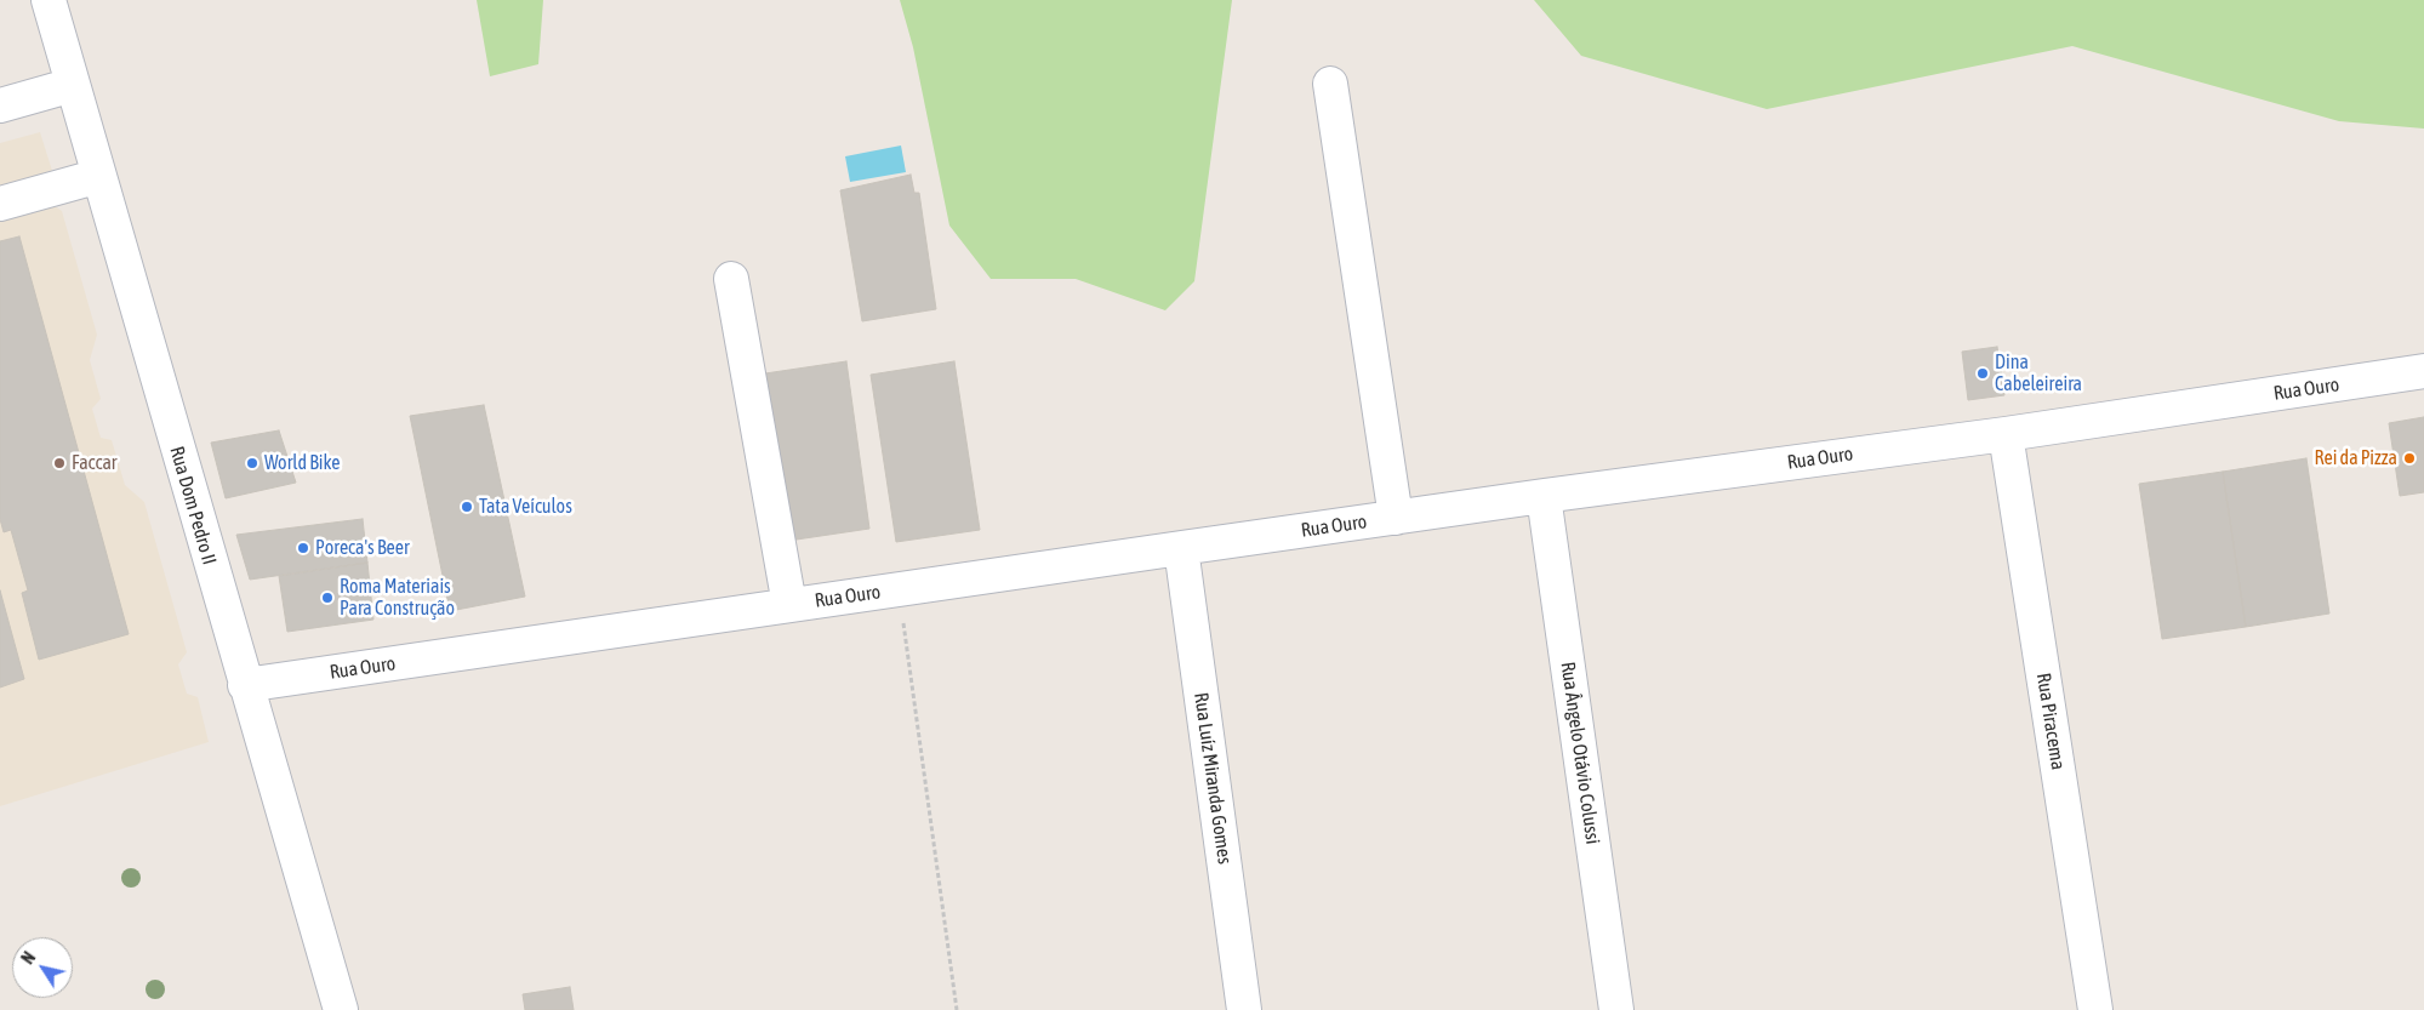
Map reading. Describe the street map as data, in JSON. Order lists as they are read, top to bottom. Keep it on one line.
{"streets":{"street":["Rua Ouro","Rua Dom Pedro II","Rua Piracema","Rua Ângelo Otávio Colussi","Rua Luíz Miranda Gomes"]},"crossings":[["Rua Ouro","Rua Dom Pedro II"],["Rua Ouro","Rua Piracema"],["Rua Ouro","Rua Ângelo Otávio Colussi"],["Rua Ouro","Rua Luíz Miranda Gomes"]],"places":["Dina Cabeleireira","Rei da Pizza","Faccar","World Bike","Tata Veículos","Poreca's Beer","Roma Materiais Para Construção"],"north":"top left"}
